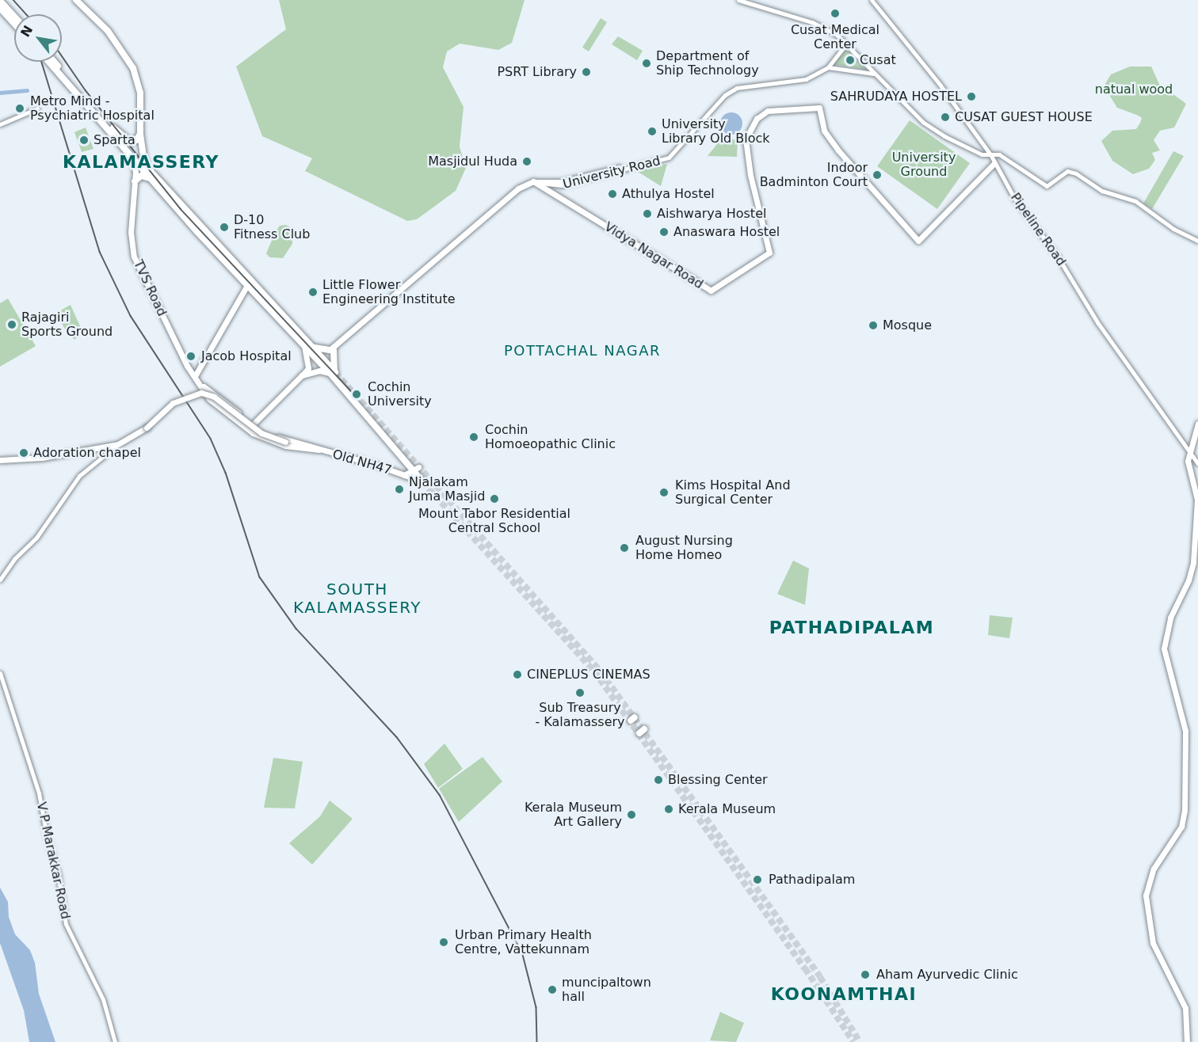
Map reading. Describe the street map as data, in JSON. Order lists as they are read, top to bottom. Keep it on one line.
{"streets":{"main road":["Vidya Nagar Road","TVS Road","Old NH47"],"street":["University Road","Pipeline Road","V P Marakkar Road"]},"crossings":[["University Road","Vidya Nagar Road"],["Pipeline Road","Vidya Nagar Road"],["TVS Road","Old NH47"]],"districts":["KALAMASSERY","POTTACHAL NAGAR","SOUTH KALAMASSERY","PATHADIPALAM","KOONAMTHAI"],"parks":["natual wood","University Ground"],"places":["Cusat Medical Center","Cusat","Department of Ship Technology","PSRT Library","SAHRUDAYA HOSTEL","Metro Mind - Psychiatric Hospital","CUSAT GUEST HOUSE","University Library Old Block","Sparta","Masjidul Huda","Indoor Badminton Court","Athulya Hostel","Aishwarya Hostel","D-10 Fitness Club","Anaswara Hostel","Little Flower Engineering Institute","Rajagiri Sports Ground","Mosque","Jacob Hospital","Cochin University","Cochin Homoeopathic Clinic","Adoration chapel","Njalakam Juma Masjid","Kims Hospital And Surgical Center","Mount Tabor Residential Central School","August Nursing Home Homeo","CINEPLUS CINEMAS","Sub Treasury - Kalamassery","Blessing Center","Kerala Museum","Kerala Museum Art Gallery","Pathadipalam","Urban Primary Health Centre, Vattekunnam","Aham Ayurvedic Clinic","muncipaltown hall"],"north":"top left"}
